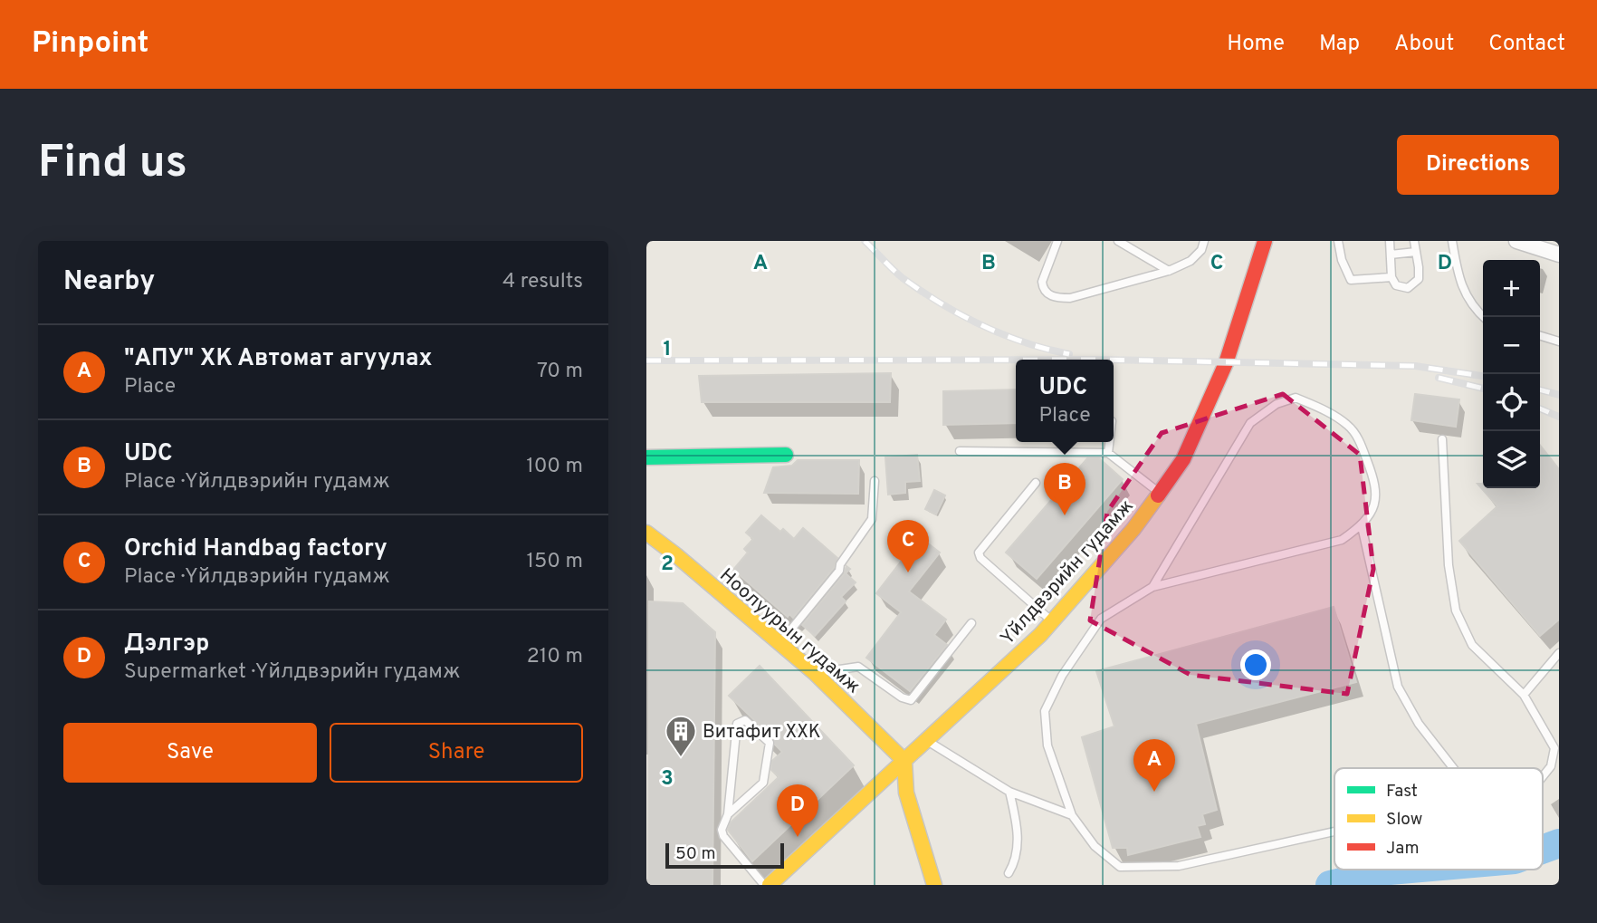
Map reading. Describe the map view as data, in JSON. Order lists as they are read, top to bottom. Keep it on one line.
{"streets":{"main road":["Yйлдвэрийн гудамж","Ноолуурын гудамж"]},"crossings":[["Yйлдвэрийн гудамж","Ноолуурын гудамж"]],"places":{"building":["Витафит ХХК"]},"legend":["Fast","Slow","Jam"],"scale_bar":"50 m","page":{"header":"Pinpoint","nav":["Home","Map","About","Contact"],"buttons":["Directions",["Save","Share"]],"title":"Find us","heading":["Nearby","4 results"],"map_buttons":["+","−"],"list":[{"mark":"A","name":"\"АПУ\" ХК Автомат агуулах","note":"Place","value":"70 m"},{"mark":"B","name":"UDC","note":"Place · Yйлдвэрийн гудамж","value":"100 m"},{"mark":"C","name":"Orchid Handbag factory","note":"Place · Yйлдвэрийн гудамж","value":"150 m"},{"mark":"D","name":"Дэлгэр","note":"Supermarket · Yйлдвэрийн гудамж","value":"210 m"}],"popup":["UDC","Place"],"pins":["B","C","A","D"],"scale":"50 m"},"grid":{"columns":["A","B","C","D"],"rows":["1","2","3"]}}
